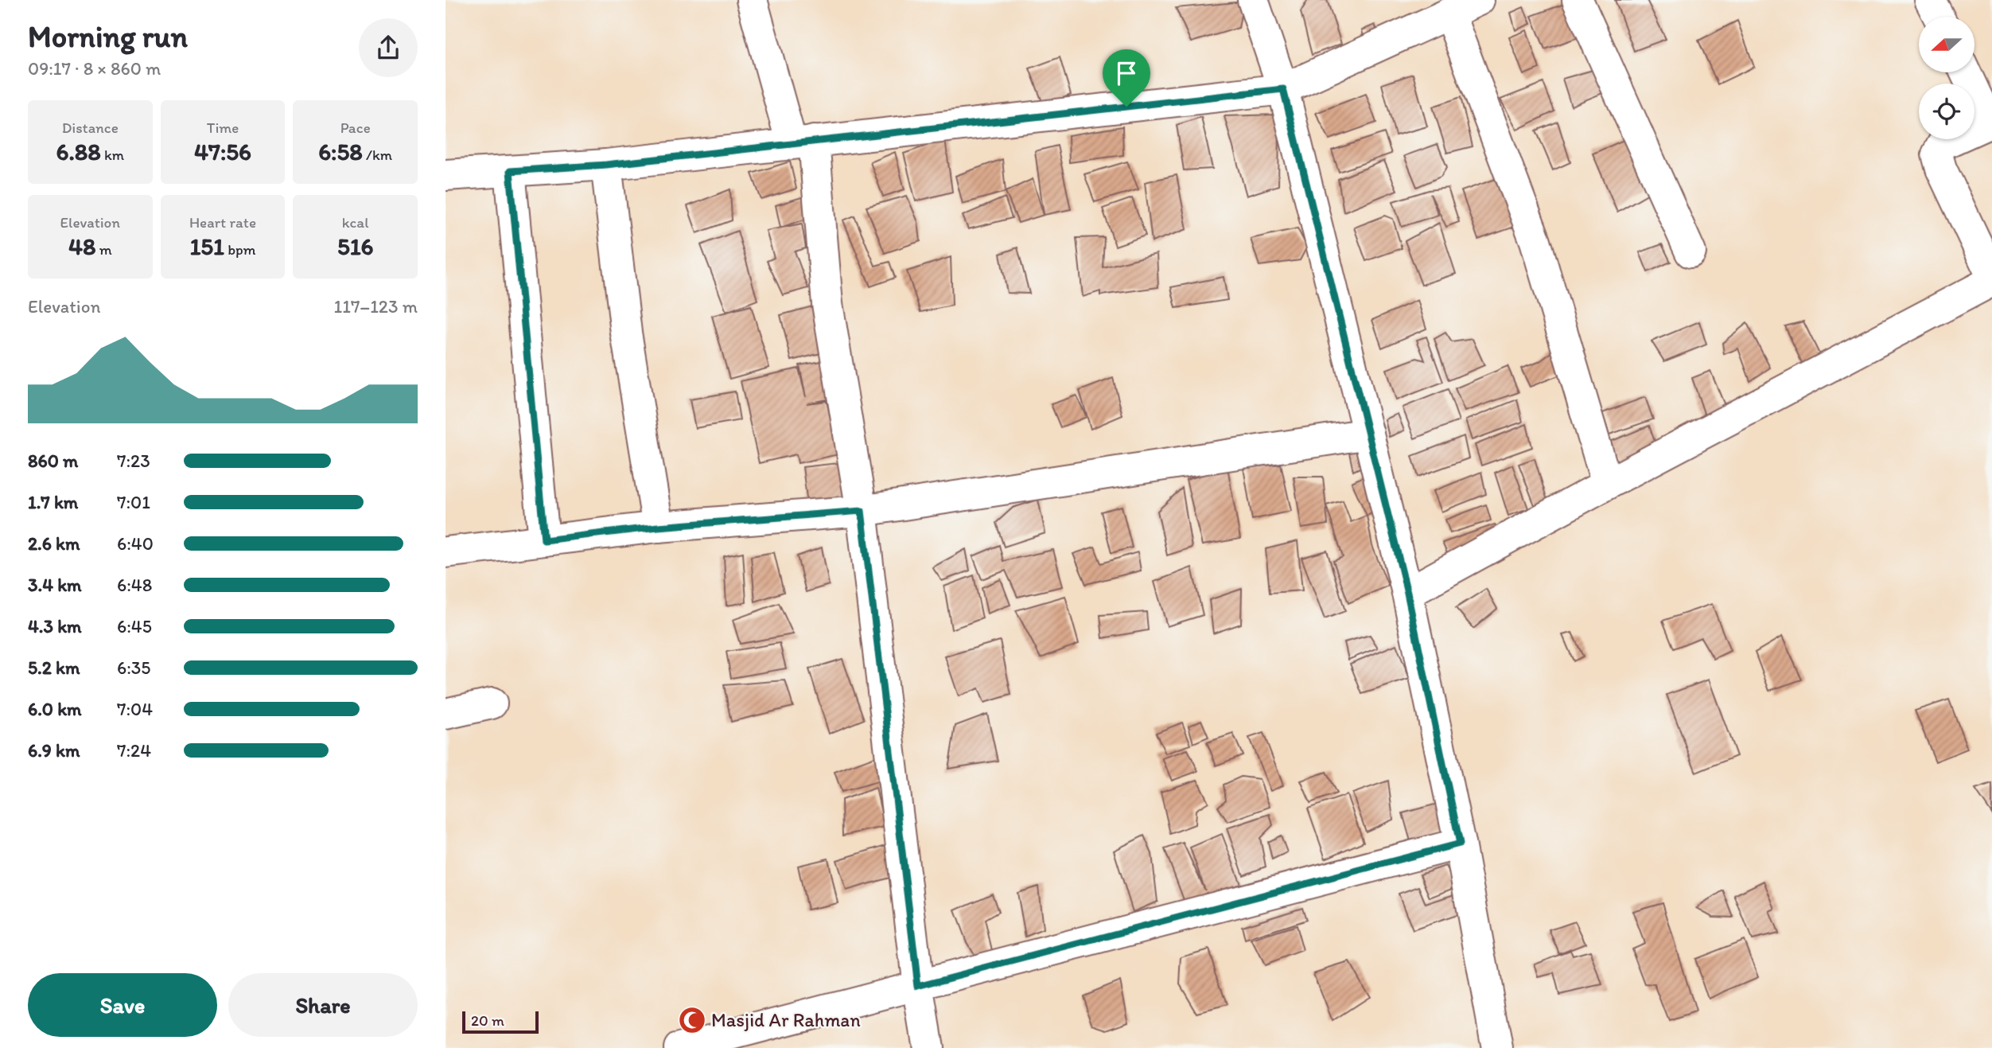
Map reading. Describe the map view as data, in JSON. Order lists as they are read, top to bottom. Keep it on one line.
{"places":{"mosque":["Masjid Ar Rahman"]},"scale_bar":"20 m","north":"left","page":{"heading":["Morning run","09:17 · 8 × 860 m"],"stats":[["Distance","6.88 km"],["Time","47:56"],["Pace","6:58 /km"],["Elevation","48 m"],["Heart rate","151 bpm"],["kcal","516"]],"chart":["Elevation","117–123 m"],"list":[{"name":"860 m","note":"7:23"},{"name":"1.7 km","note":"7:01"},{"name":"2.6 km","note":"6:40"},{"name":"3.4 km","note":"6:48"},{"name":"4.3 km","note":"6:45"},{"name":"5.2 km","note":"6:35"},{"name":"6.0 km","note":"7:04"},{"name":"6.9 km","note":"7:24"}],"buttons":["Save","Share"],"scale":"20 m"}}
